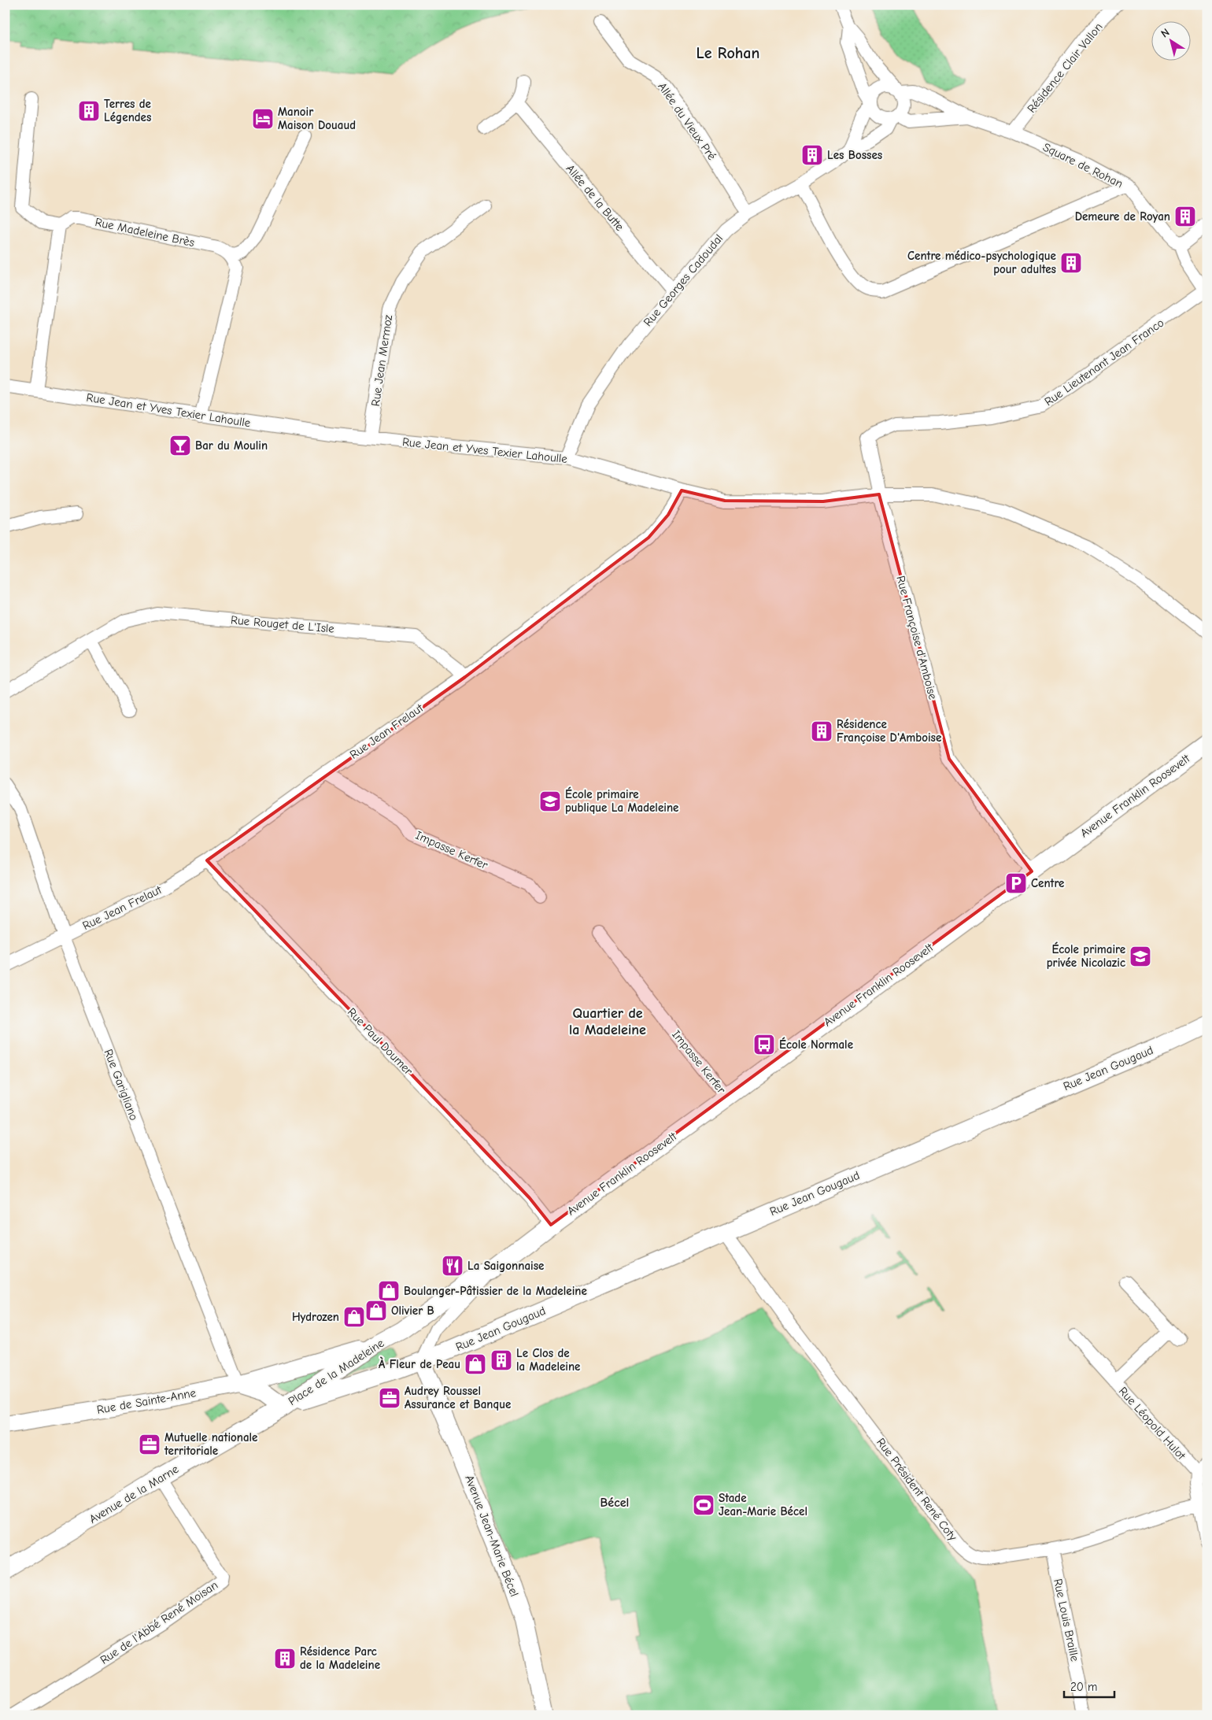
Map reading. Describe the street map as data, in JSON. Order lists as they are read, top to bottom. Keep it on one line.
{"streets":{"main road":["Avenue Franklin Roosevelt","Rue Jean Gougaud","Place de la Madeleine","Rue de Sainte-Anne","Avenue de la Marne","Avenue Jean-Marie Bécel"],"street":["Résidence Clair Vallon","Allée du Vieux Pré","Square de Rohan","Allée de la Butte","Rue Madeleine Brès","Rue Georges Cadoudal","Rue Jean Mermoz","Rue Lieutenant Jean Franco","Rue Jean et Yves Texier Lahoulle","Rue Rouget de L'Isle","Rue Françoise d'Amboise","Rue Jean Frelaut","Impasse Kerfer","Rue Paul Doumer","Rue Garigliano","Rue Léopold Hulot","Rue Président René Coty","Rue Louis Braille","Rue de l'Abbé René Moisan"]},"crossings":[["Résidence Clair Vallon","Square de Rohan"],["Allée du Vieux Pré","Rue Georges Cadoudal"],["Square de Rohan","Rue Georges Cadoudal"],["Allée de la Butte","Rue Georges Cadoudal"],["Rue Georges Cadoudal","Rue Jean et Yves Texier Lahoulle"],["Rue Jean Mermoz","Rue Jean et Yves Texier Lahoulle"],["Rue Lieutenant Jean Franco","Rue Jean et Yves Texier Lahoulle"],["Rue Lieutenant Jean Franco","Rue Françoise d'Amboise"],["Rue Jean et Yves Texier Lahoulle","Rue Françoise d'Amboise"],["Rue Jean et Yves Texier Lahoulle","Rue Jean Frelaut"],["Rue Rouget de L'Isle","Rue Jean Frelaut"],["Rue Françoise d'Amboise","Avenue Franklin Roosevelt"],["Rue Jean Frelaut","Impasse Kerfer"],["Rue Jean Frelaut","Rue Paul Doumer"],["Rue Jean Frelaut","Rue Garigliano"],["Avenue Franklin Roosevelt","Impasse Kerfer"],["Avenue Franklin Roosevelt","Rue Paul Doumer"],["Avenue Franklin Roosevelt","Rue Jean Gougaud"],["Avenue Franklin Roosevelt","Place de la Madeleine"],["Avenue Franklin Roosevelt","Avenue Jean-Marie Bécel"],["Rue Jean Gougaud","Place de la Madeleine"],["Rue Jean Gougaud","Rue Président René Coty"],["Rue Jean Gougaud","Avenue Jean-Marie Bécel"],["Rue Garigliano","Rue de Sainte-Anne"],["Place de la Madeleine","Rue de Sainte-Anne"],["Place de la Madeleine","Avenue de la Marne"],["Place de la Madeleine","Avenue Jean-Marie Bécel"],["Rue de Sainte-Anne","Avenue de la Marne"],["Rue Président René Coty","Rue Louis Braille"],["Avenue de la Marne","Rue de l'Abbé René Moisan"]],"districts":["Le Rohan","Quartier de la Madeleine","Bécel"],"places":{"building":["Terres de Légendes","Les Bosses","Demeure de Royan","Centre médico-psychologique pour adultes","Résidence Françoise D'Amboise","Le Clos de la Madeleine","Résidence Parc de la Madeleine"],"hotel":["Manoir Maison Douaud"],"bar":["Bar du Moulin"],"school or university":["École primaire publique La Madeleine","École primaire privée Nicolazic"],"parking":["Centre"],"bus stop":["École Normale"],"restaurant":["La Saigonnaise"],"shop":["Boulanger-Pâtissier de la Madeleine","Olivier B","Hydrozen","À Fleur de Peau"],"office":["Audrey Roussel Assurance et Banque","Mutuelle nationale territoriale"],"sports":["Stade Jean-Marie Bécel"]},"scale_bar":"20 m","north":"top left"}
